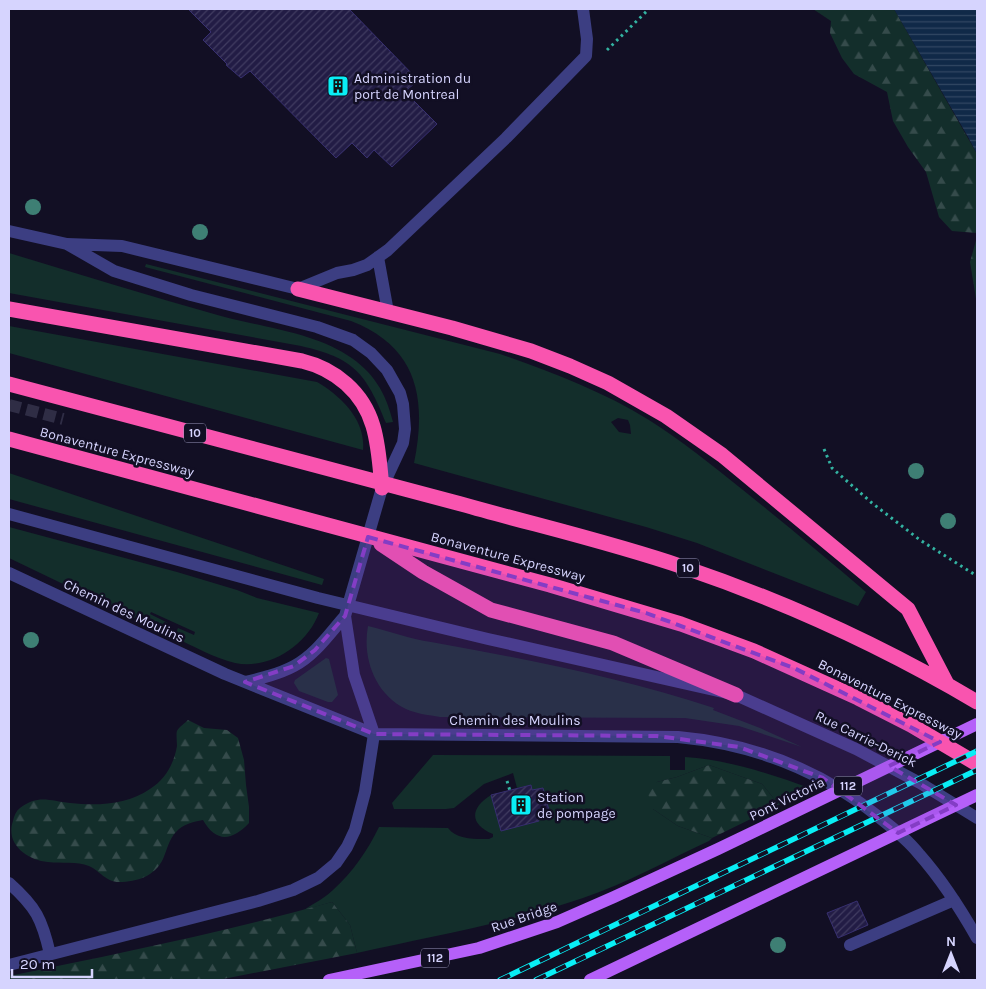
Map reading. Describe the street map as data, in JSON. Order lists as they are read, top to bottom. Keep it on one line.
{"streets":{"highway":["10","Bonaventure Expressway"],"main road":["112","Pont Victoria","Rue Bridge"],"street":["Chemin des Moulins","Rue Carrie-Derick"]},"crossings":[["Pont Victoria","Rue Bridge"]],"places":{"building":["Administration du port de Montreal","Station de pompage"]},"scale_bar":"20 m","north":"top"}
